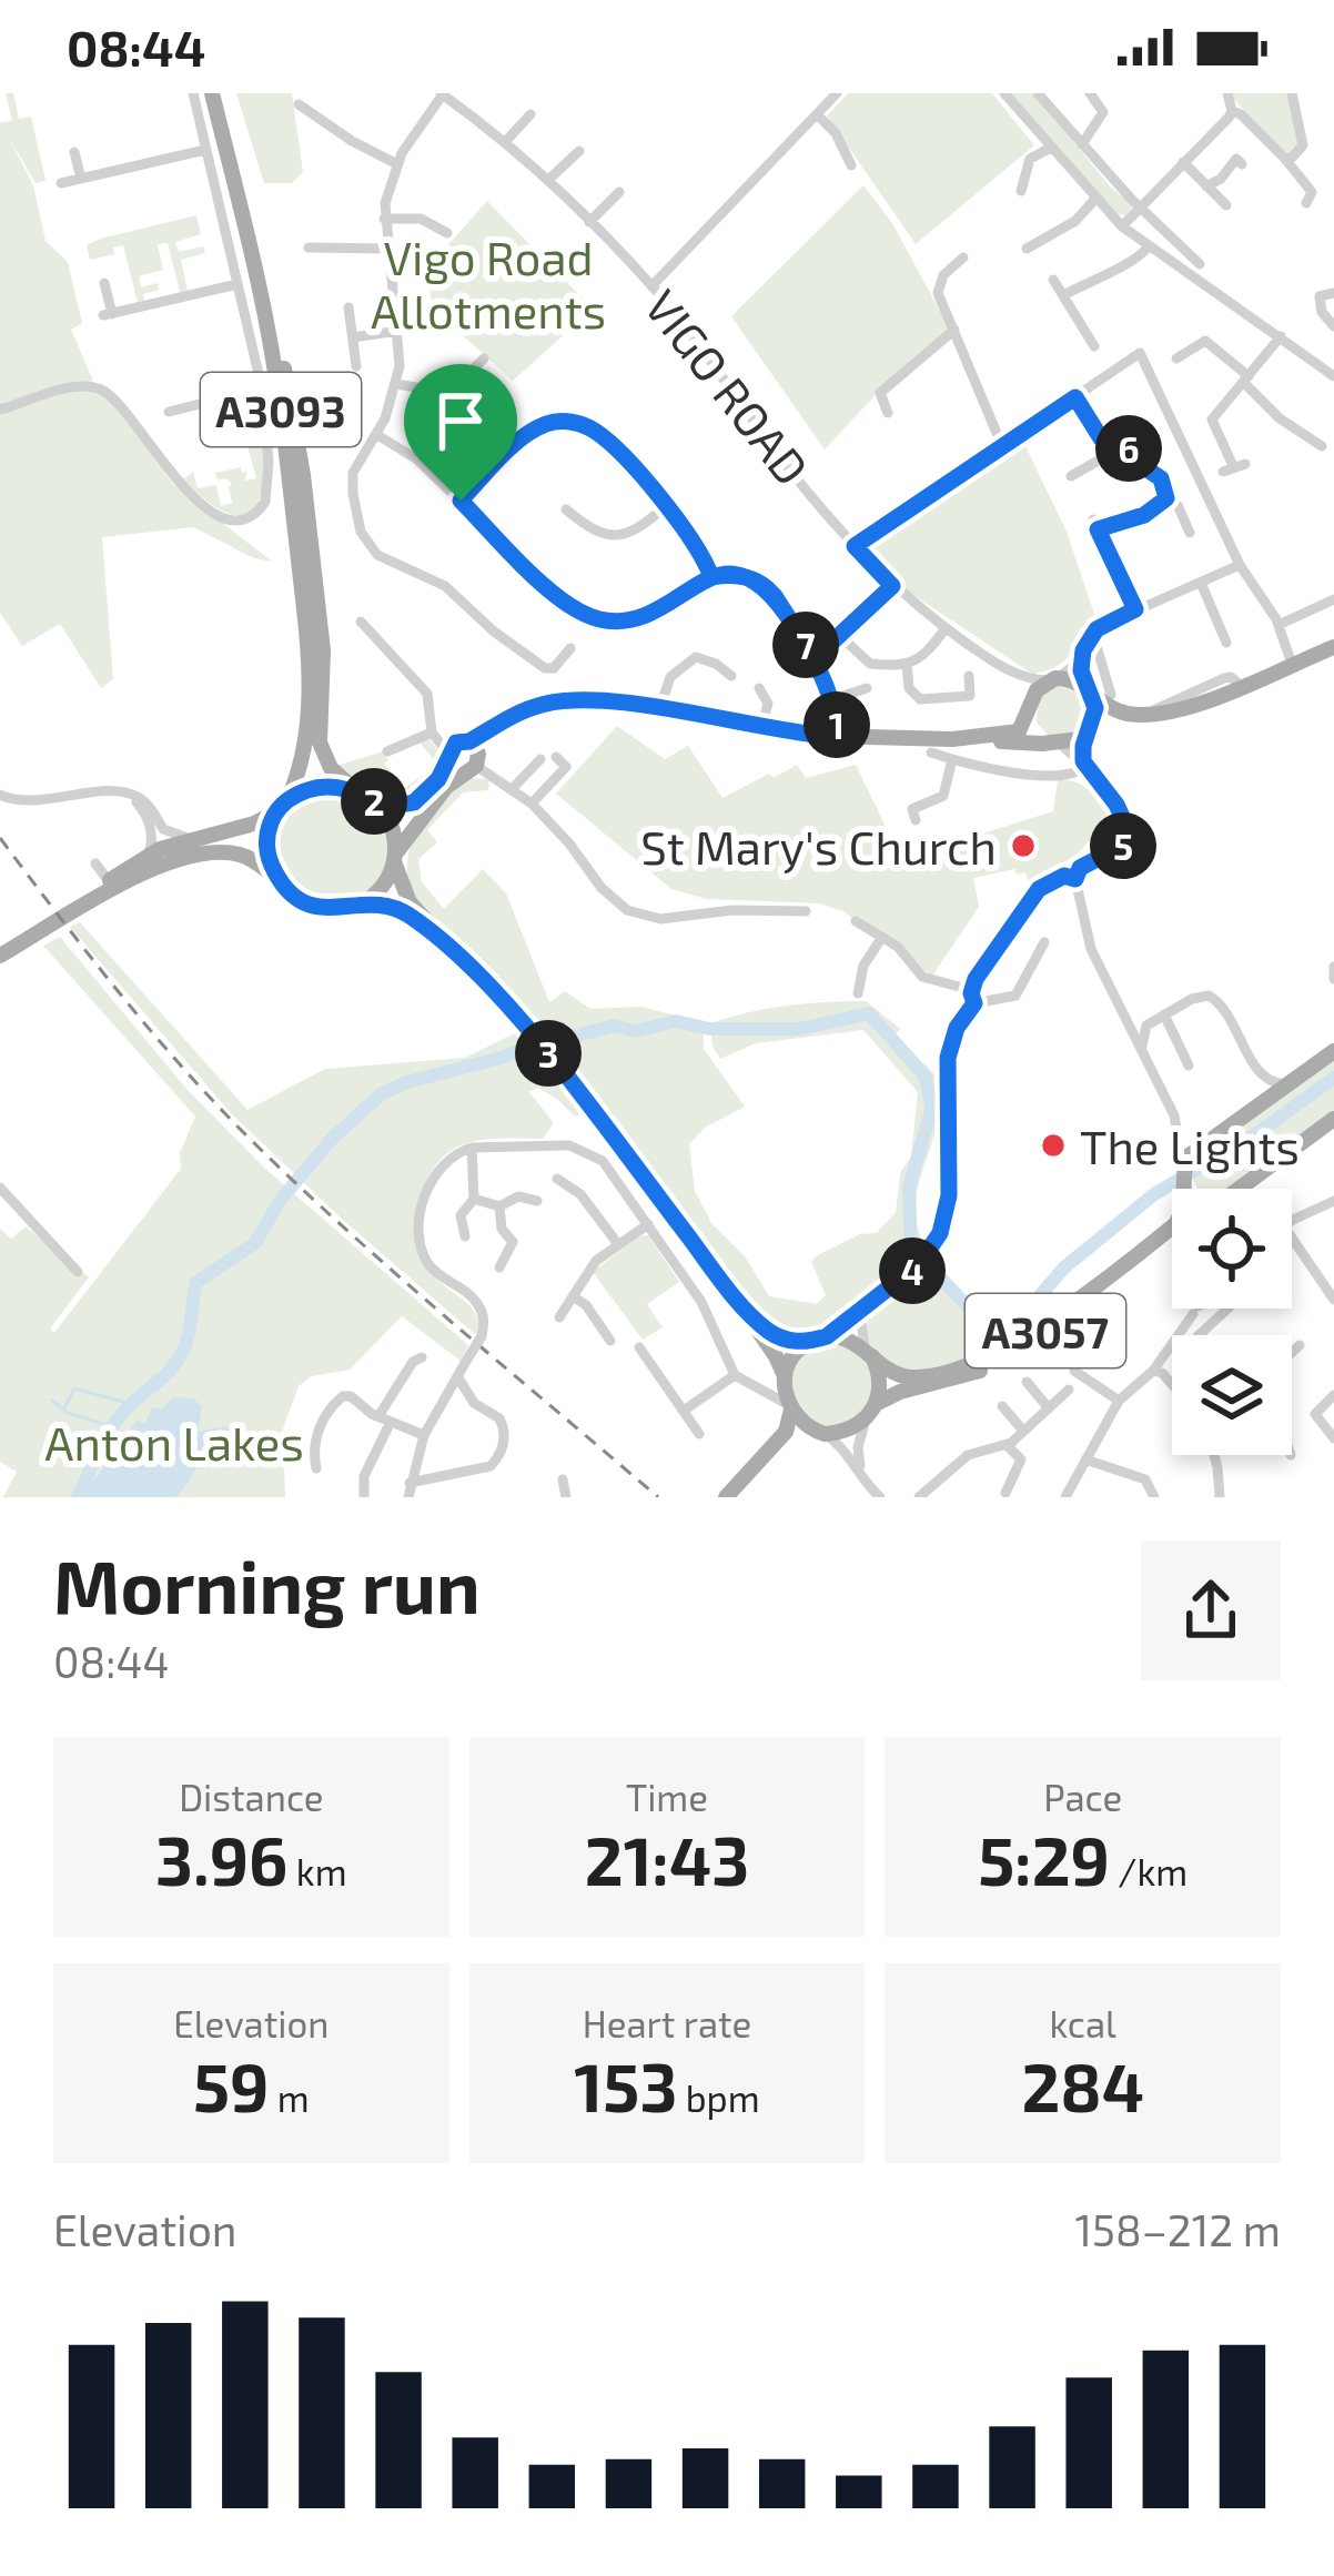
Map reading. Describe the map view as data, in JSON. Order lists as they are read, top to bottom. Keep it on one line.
{"streets":{"main road":["A3093","A3057"],"street":["VIGO ROAD"]},"parks":["Vigo Road Allotments","Anton Lakes"],"places":["St Mary's Church","The Lights"],"page":{"status":"08:44","pins":["6","7","1","2","5","3","4"],"heading":["Morning run","08:44"],"stats":[["Distance","3.96 km"],["Time","21:43"],["Pace","5:29 /km"],["Elevation","59 m"],["Heart rate","153 bpm"],["kcal","284"]],"chart":["Elevation","158–212 m"]}}
